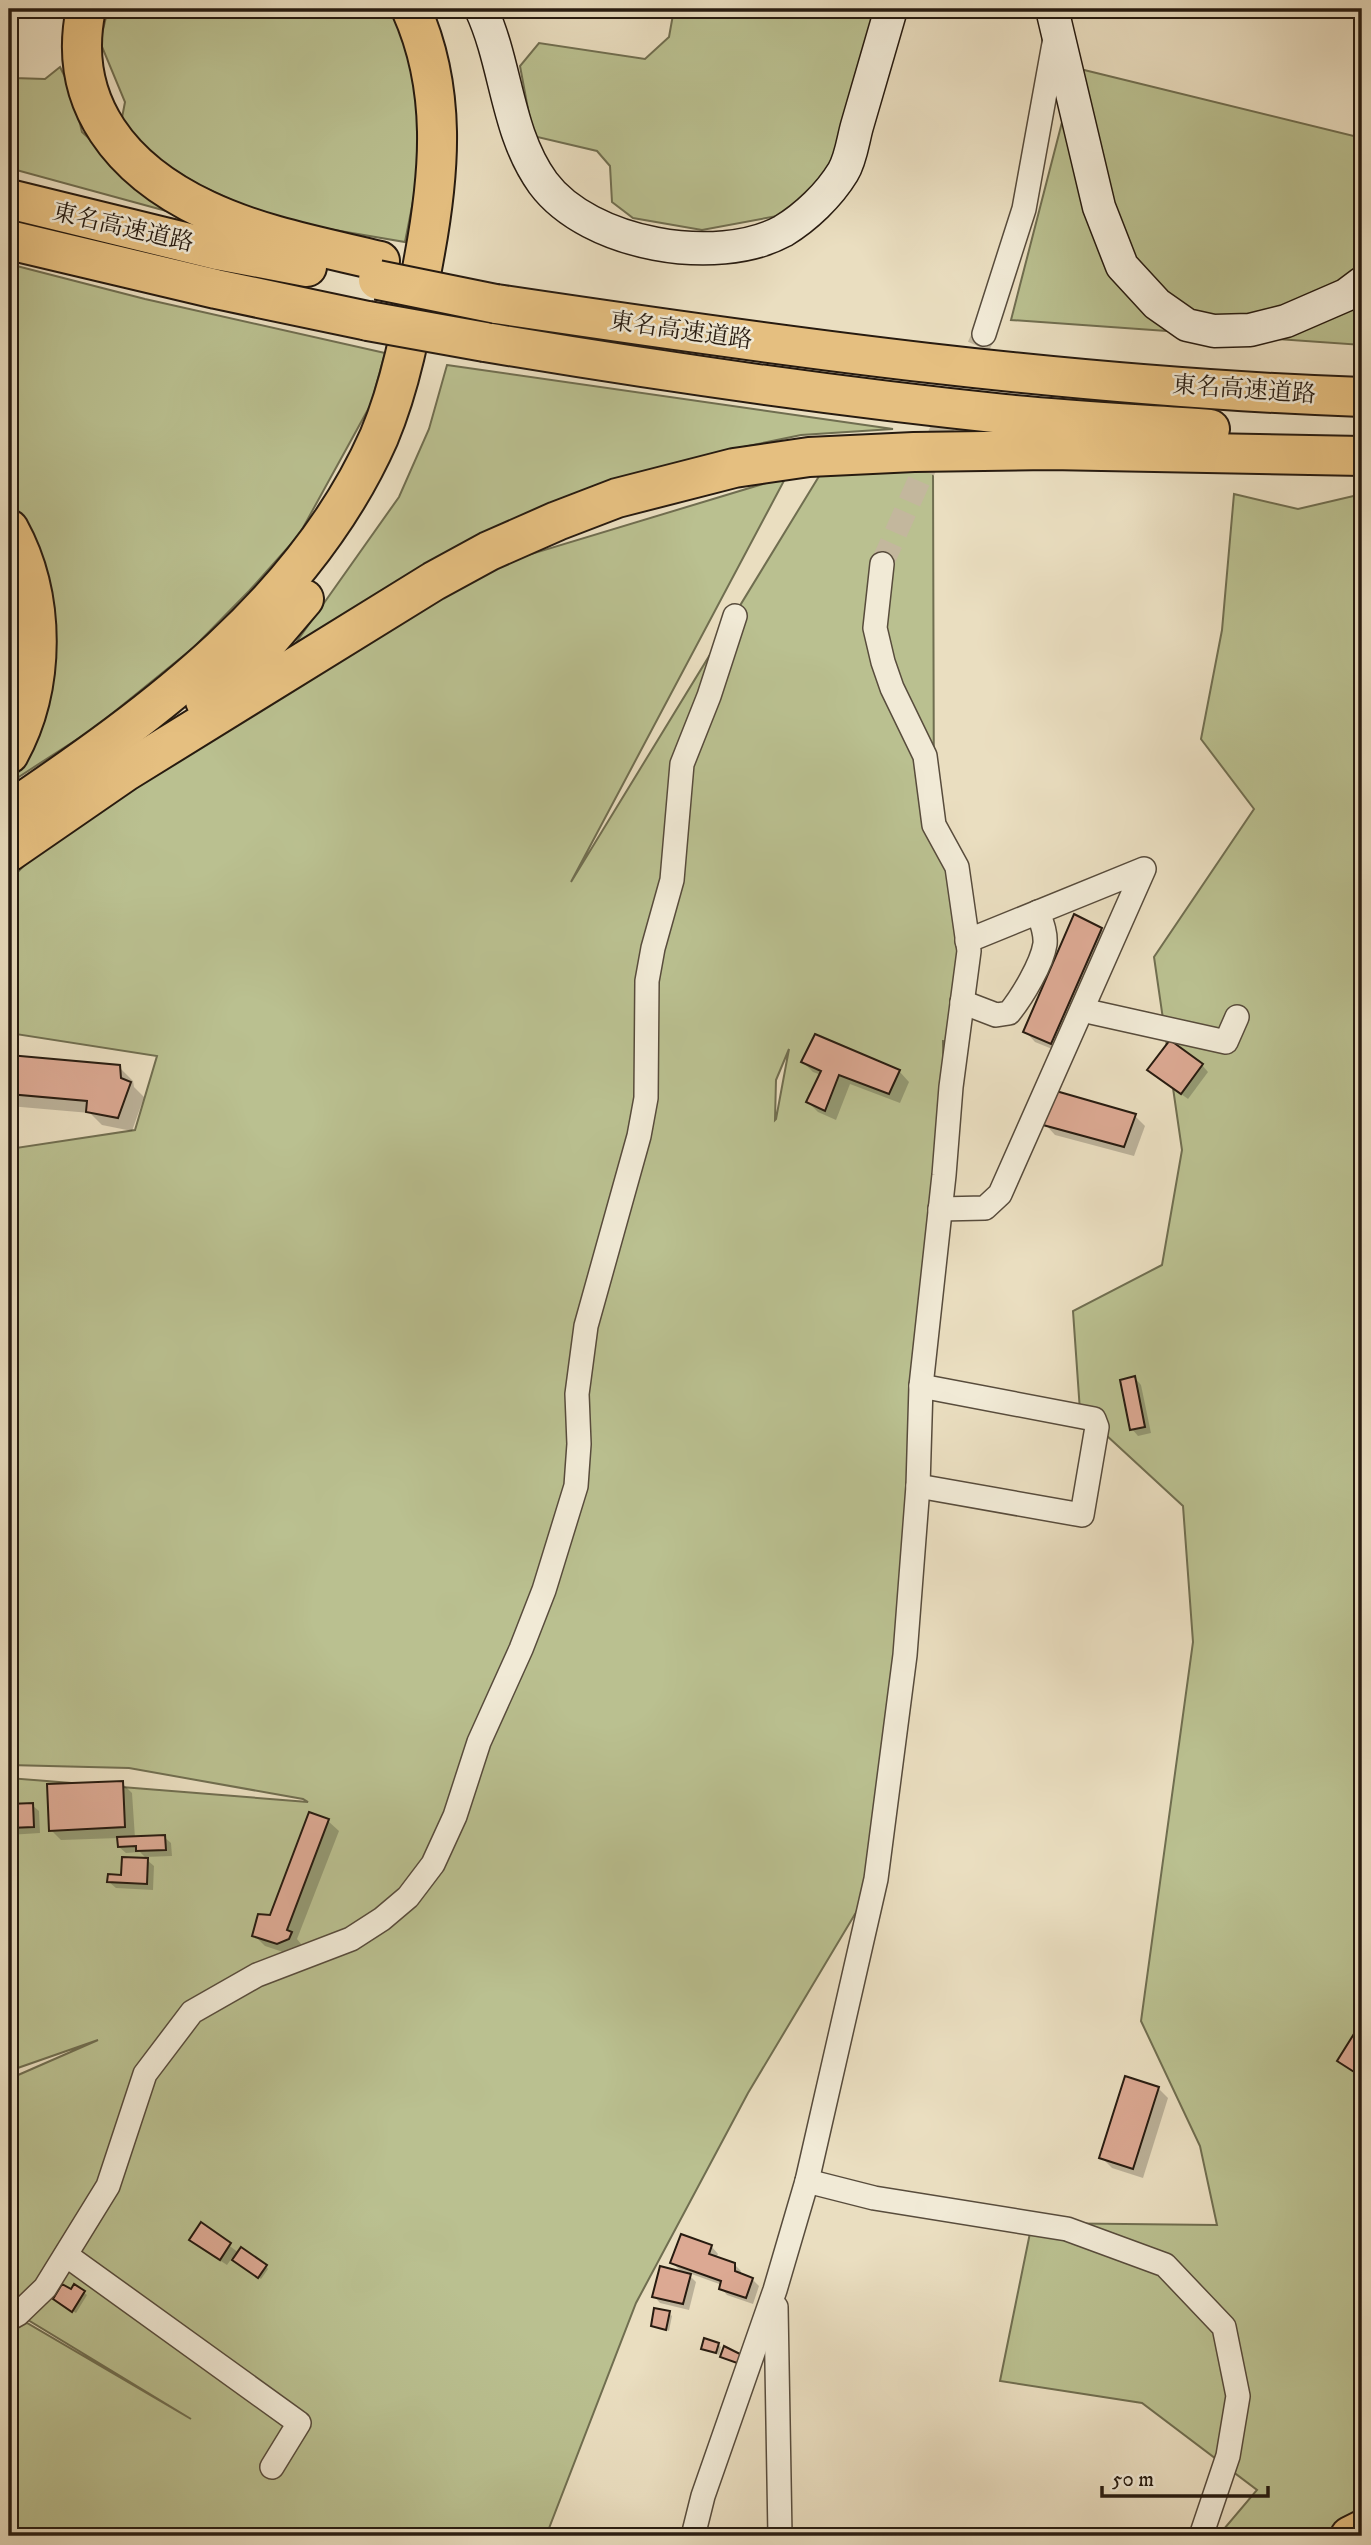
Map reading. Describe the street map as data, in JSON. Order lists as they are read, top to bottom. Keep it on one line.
{"streets":{"highway":["東名高速道路"]},"scale_bar":"50 m"}
